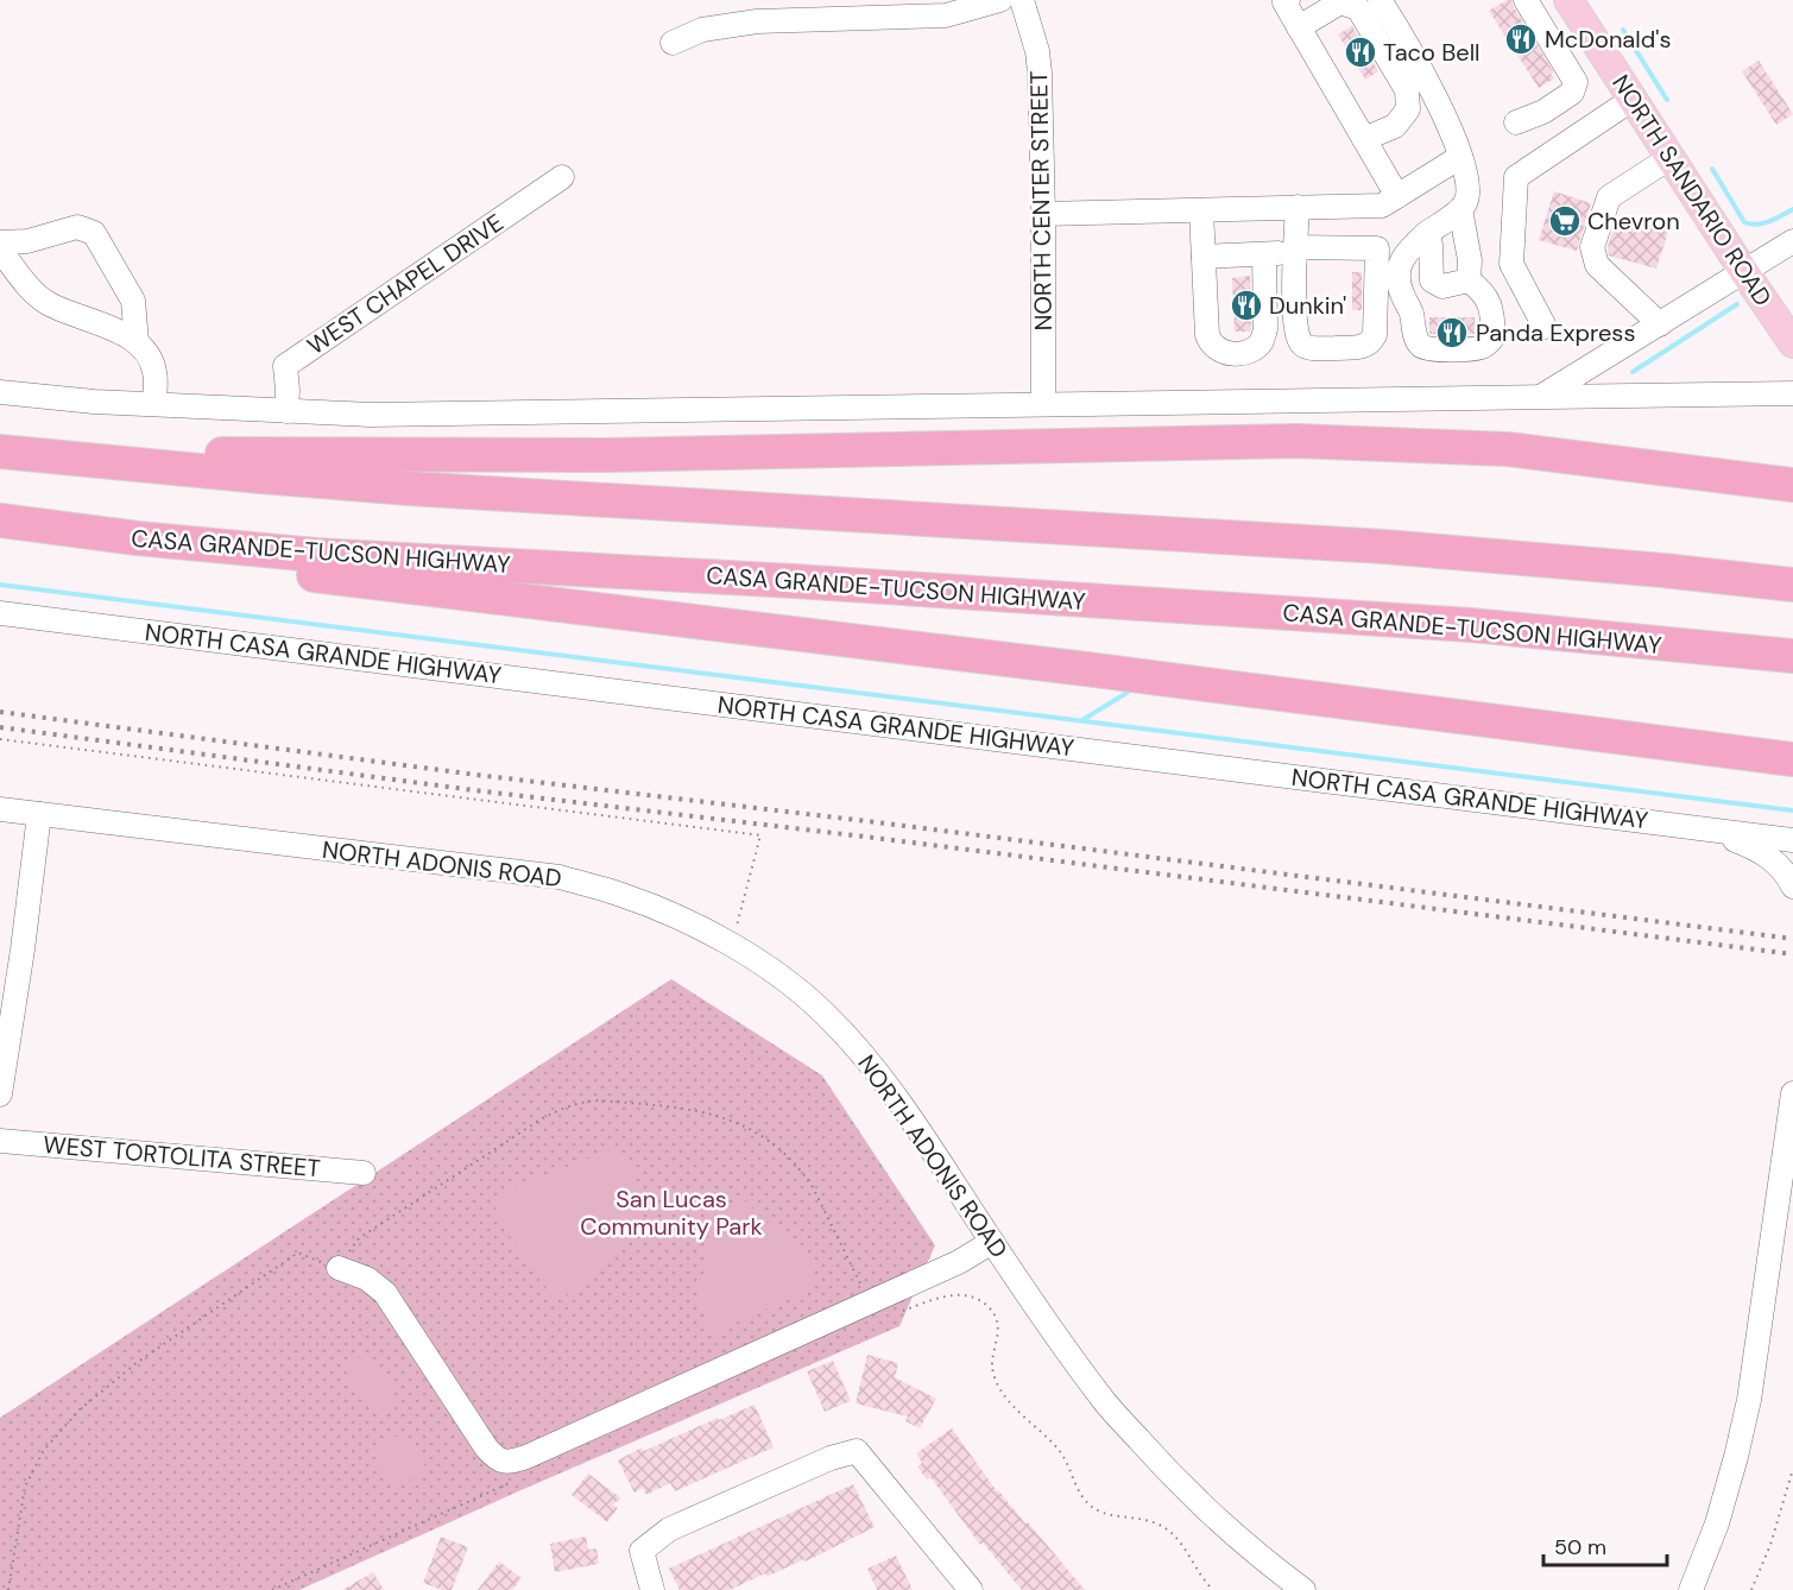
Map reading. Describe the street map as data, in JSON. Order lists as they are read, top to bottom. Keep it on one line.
{"streets":{"highway":["CASA GRANDE-TUCSON HIGHWAY"],"main road":["NORTH SANDARIO ROAD"],"street":["NORTH CENTER STREET","WEST CHAPEL DRIVE","NORTH CASA GRANDE HIGHWAY","NORTH ADONIS ROAD","WEST TORTOLITA STREET"]},"parks":["San Lucas Community Park"],"places":{"restaurant":["McDonald's","Taco Bell","Dunkin'","Panda Express"],"supermarket":["Chevron"]},"scale_bar":"50 m"}
